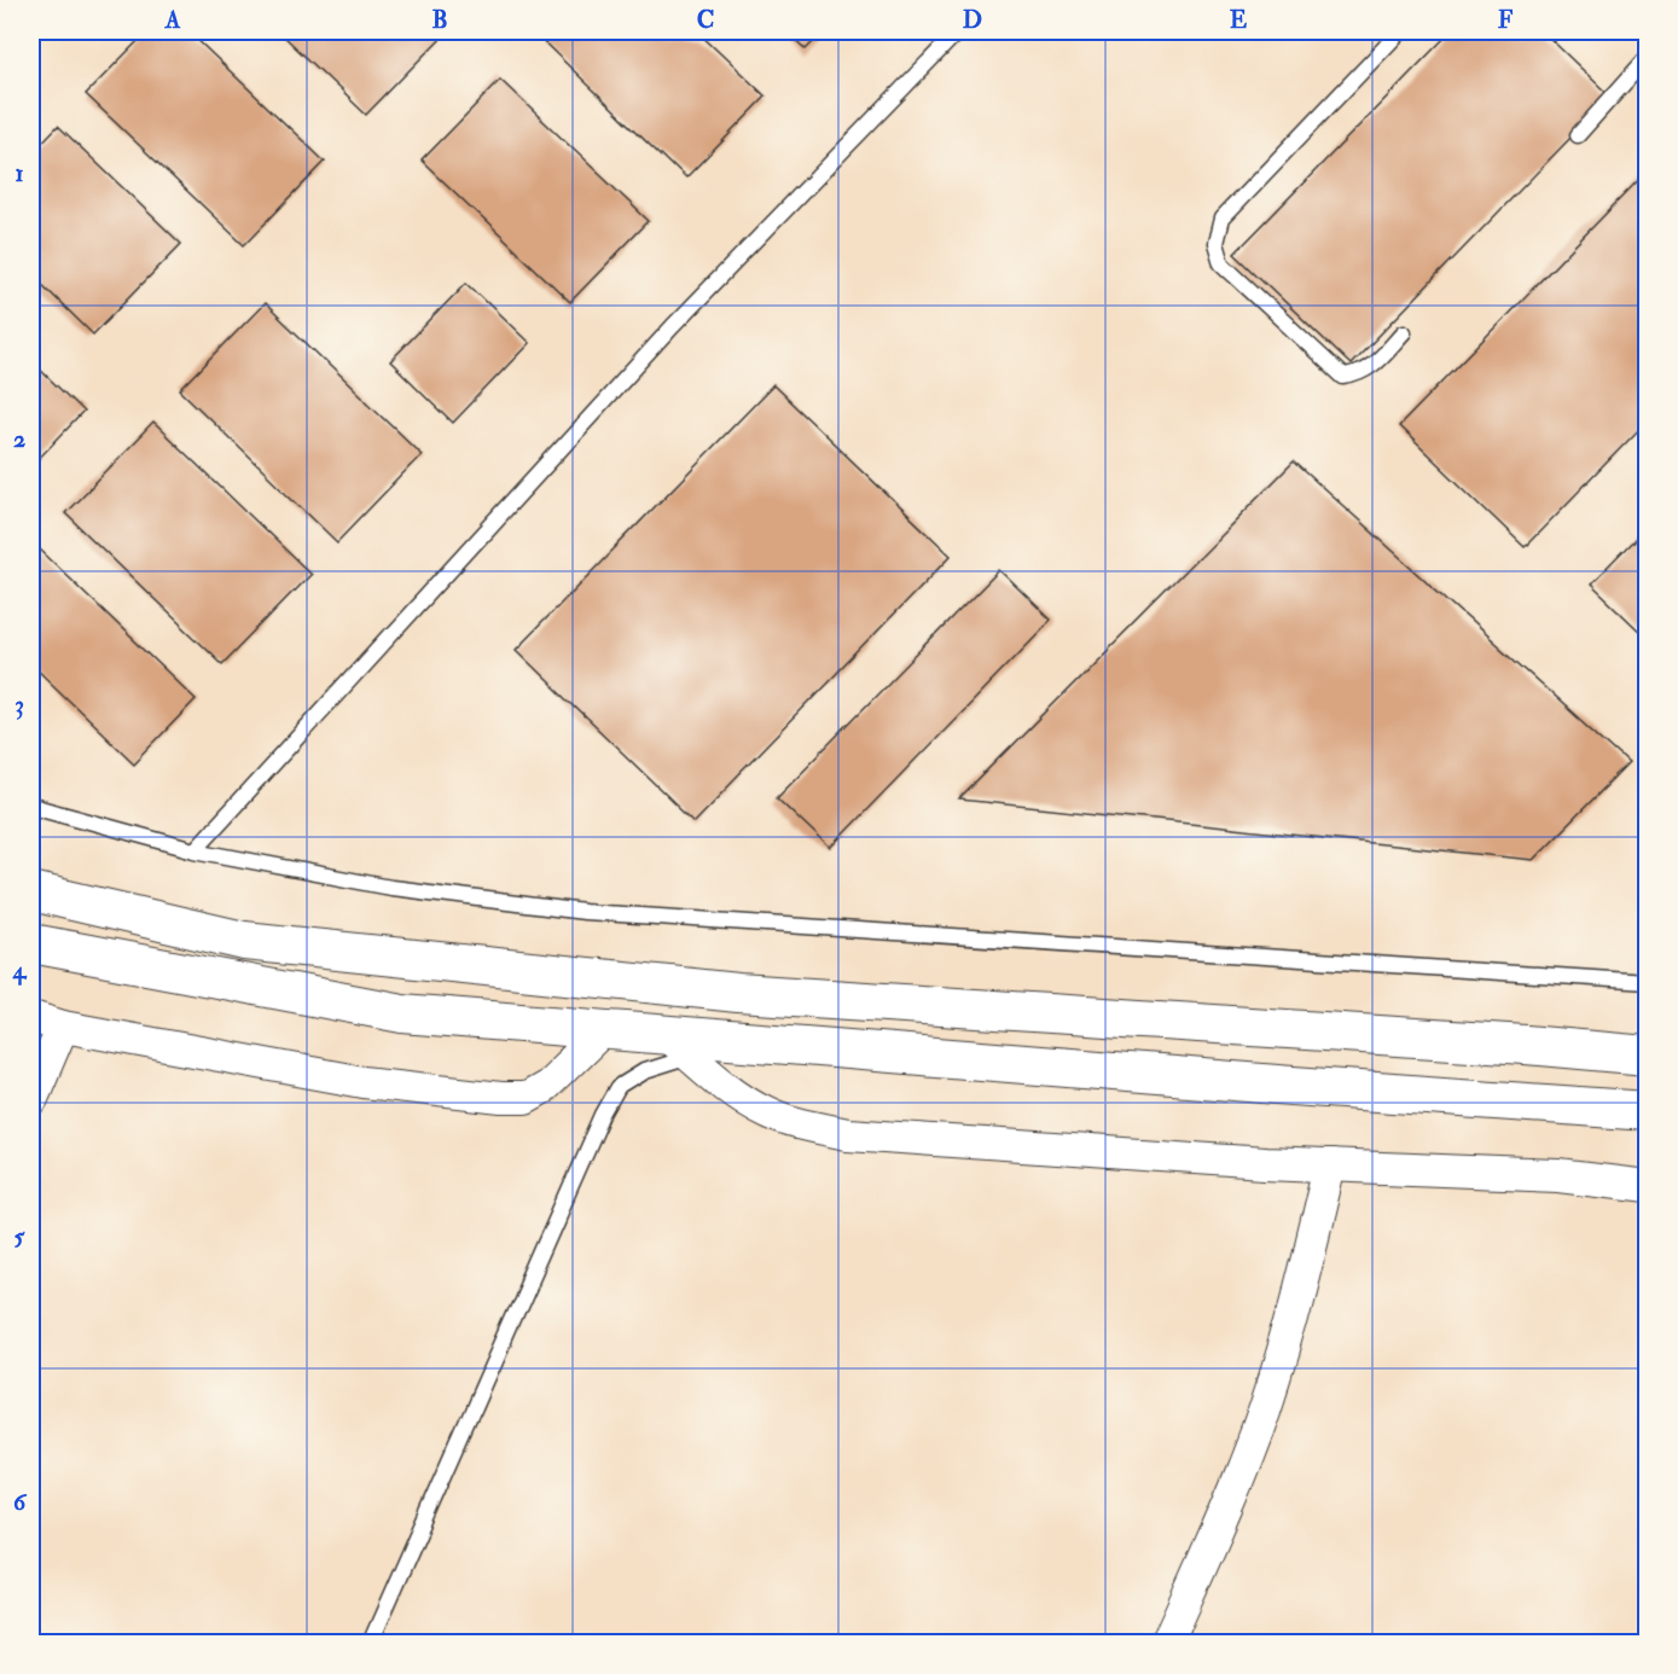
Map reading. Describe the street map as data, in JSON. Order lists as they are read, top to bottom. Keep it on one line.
{"grid":{"columns":["A","B","C","D","E","F"],"rows":["1","2","3","4","5","6"]}}
